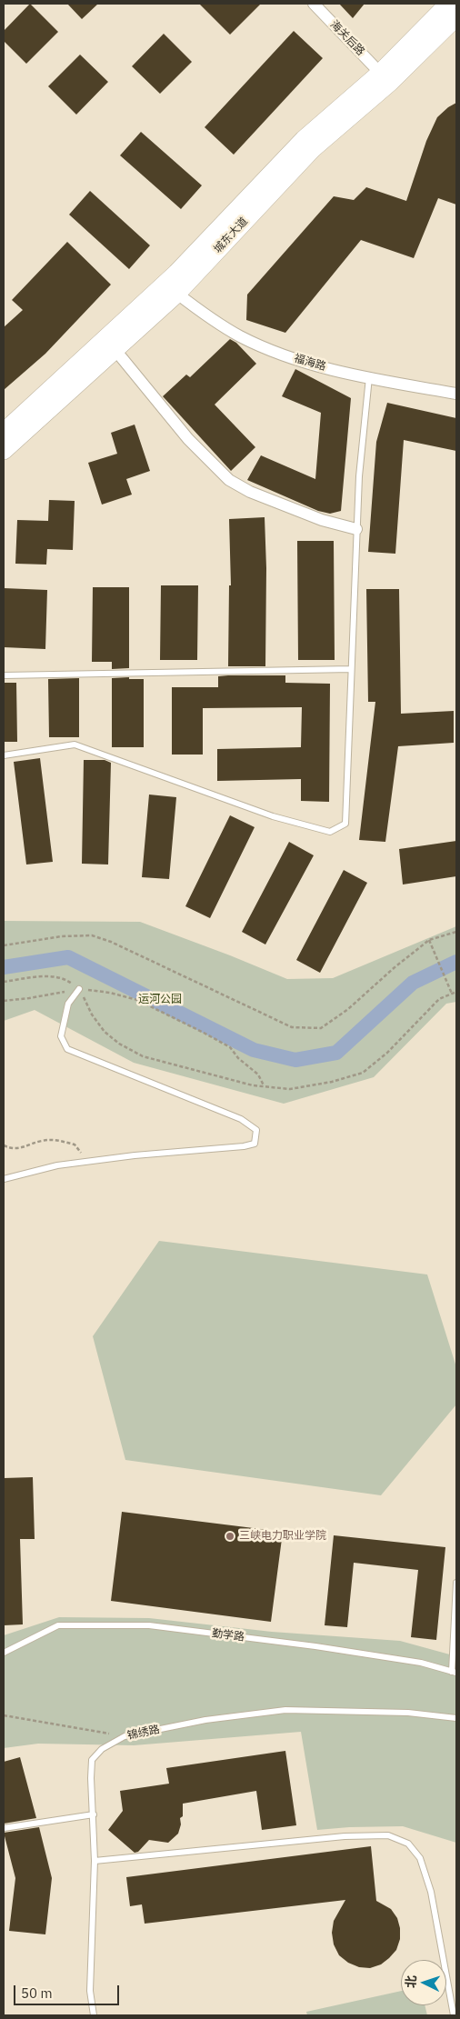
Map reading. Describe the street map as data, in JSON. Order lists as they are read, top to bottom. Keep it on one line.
{"streets":{"main road":["城东大道"],"street":["海关后路","福海路"],"lane":["勤学路","锦绣路"]},"crossings":[["海关后路","城东大道"],["城东大道","福海路"]],"parks":["运河公园"],"places":["三峡电力职业学院"],"scale_bar":"50 m","north":"left"}
